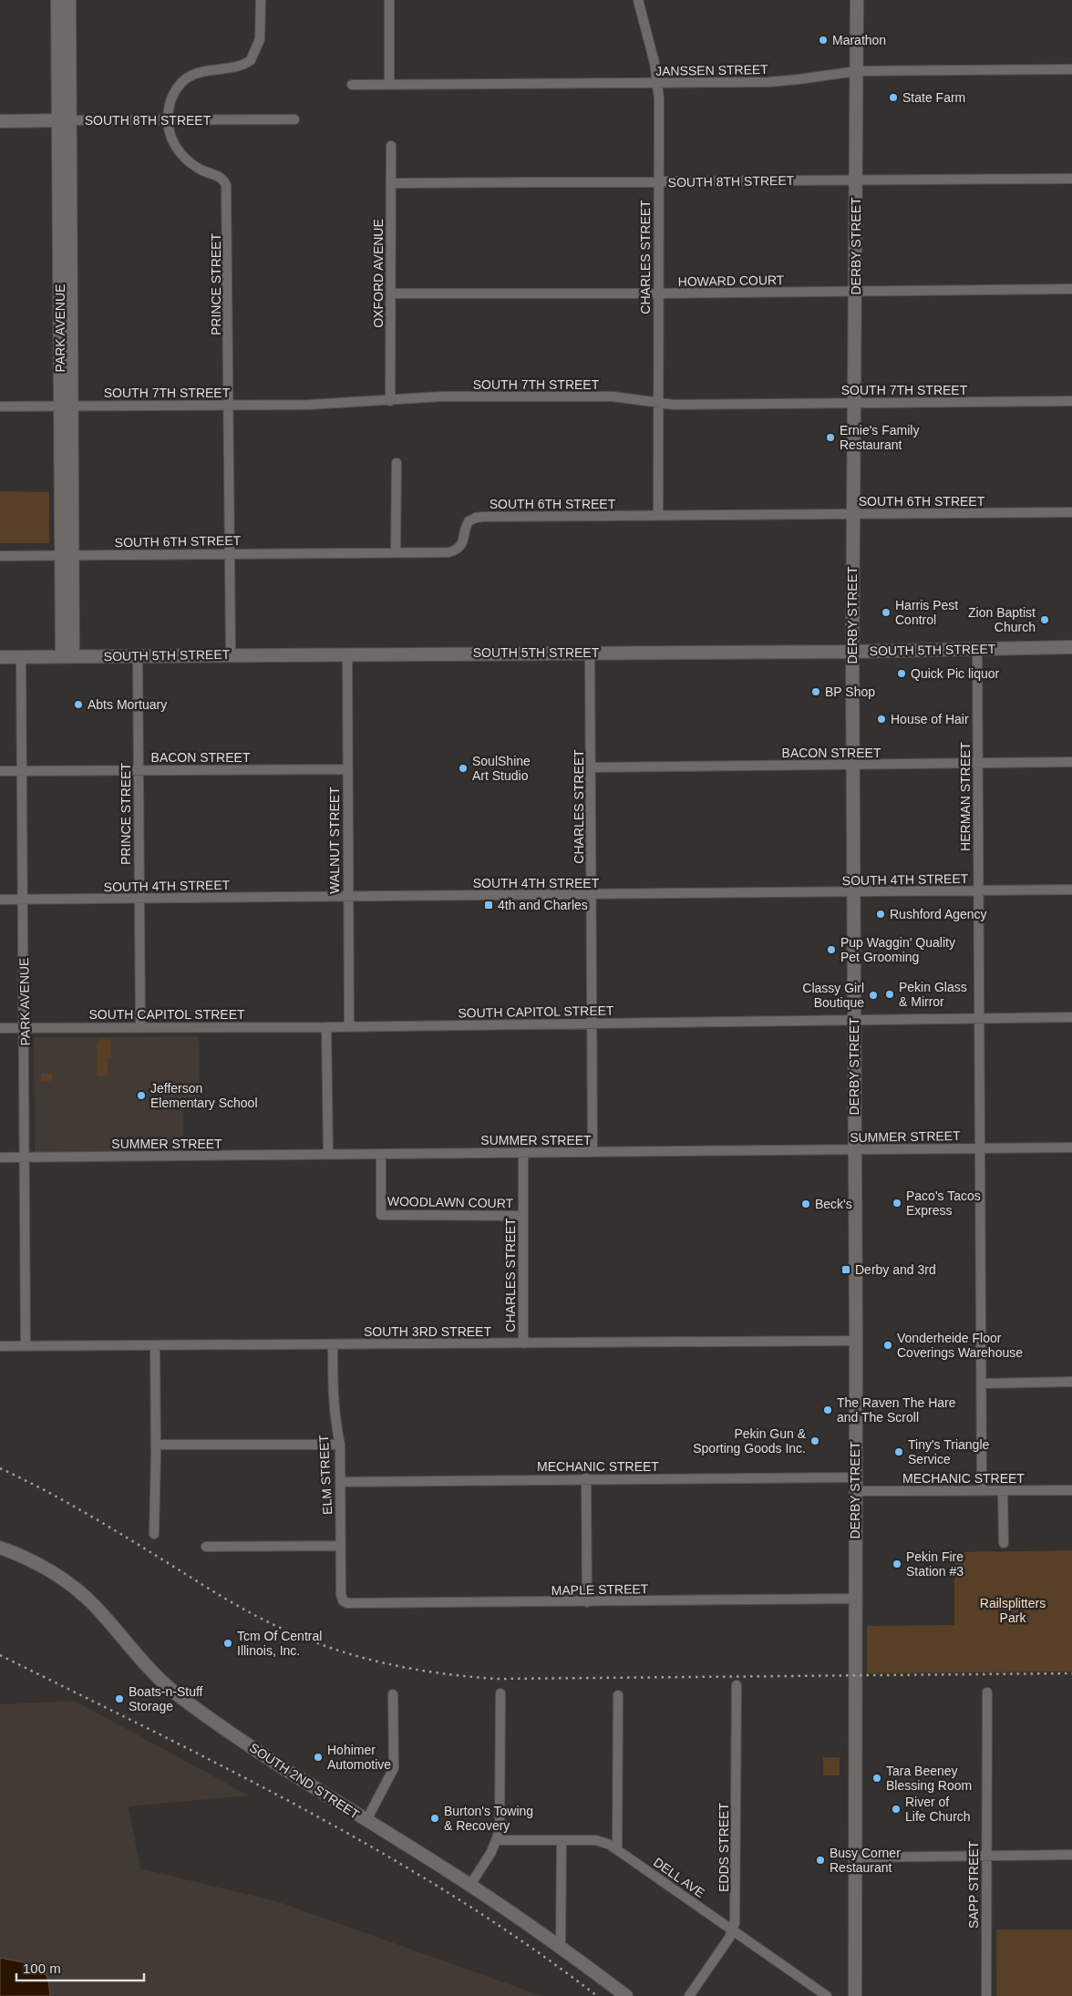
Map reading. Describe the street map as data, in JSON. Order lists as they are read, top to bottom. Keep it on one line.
{"streets":{"main road":["SOUTH 8TH STREET","DERBY STREET","PARK AVENUE","SOUTH 5TH STREET","SOUTH 2ND STREET"],"street":["JANSSEN STREET","CHARLES STREET","OXFORD AVENUE","HOWARD COURT","PRINCE STREET","SOUTH 7TH STREET","SOUTH 6TH STREET","BACON STREET","HERMAN STREET","WALNUT STREET","SOUTH 4TH STREET","SOUTH CAPITOL STREET","SUMMER STREET","WOODLAWN COURT","SOUTH 3RD STREET","MECHANIC STREET","ELM STREET","MAPLE STREET","EDDS STREET","DELL AVE","SAPP STREET"]},"crossings":[["JANSSEN STREET","DERBY STREET"],["JANSSEN STREET","CHARLES STREET"],["SOUTH 8TH STREET","DERBY STREET"],["SOUTH 8TH STREET","CHARLES STREET"],["SOUTH 8TH STREET","OXFORD AVENUE"],["SOUTH 8TH STREET","PRINCE STREET"],["SOUTH 8TH STREET","PARK AVENUE"],["DERBY STREET","HOWARD COURT"],["DERBY STREET","SOUTH 7TH STREET"],["DERBY STREET","SOUTH 6TH STREET"],["DERBY STREET","SOUTH 5TH STREET"],["DERBY STREET","BACON STREET"],["DERBY STREET","SOUTH 4TH STREET"],["DERBY STREET","SOUTH CAPITOL STREET"],["DERBY STREET","SUMMER STREET"],["DERBY STREET","SOUTH 3RD STREET"],["DERBY STREET","MECHANIC STREET"],["DERBY STREET","MAPLE STREET"],["CHARLES STREET","HOWARD COURT"],["CHARLES STREET","SOUTH 7TH STREET"],["CHARLES STREET","SOUTH 6TH STREET"],["CHARLES STREET","SOUTH 5TH STREET"],["CHARLES STREET","BACON STREET"],["CHARLES STREET","SOUTH 4TH STREET"],["CHARLES STREET","SOUTH CAPITOL STREET"],["CHARLES STREET","SUMMER STREET"],["CHARLES STREET","WOODLAWN COURT"],["CHARLES STREET","SOUTH 3RD STREET"],["OXFORD AVENUE","HOWARD COURT"],["OXFORD AVENUE","SOUTH 7TH STREET"],["PRINCE STREET","SOUTH 7TH STREET"],["PRINCE STREET","SOUTH 6TH STREET"],["PRINCE STREET","SOUTH 5TH STREET"],["PRINCE STREET","BACON STREET"],["PRINCE STREET","SOUTH 4TH STREET"],["PRINCE STREET","SOUTH CAPITOL STREET"],["PARK AVENUE","SOUTH 7TH STREET"],["PARK AVENUE","SOUTH 6TH STREET"],["PARK AVENUE","SOUTH 5TH STREET"],["PARK AVENUE","BACON STREET"],["PARK AVENUE","SOUTH 4TH STREET"],["PARK AVENUE","SOUTH CAPITOL STREET"],["PARK AVENUE","SUMMER STREET"],["PARK AVENUE","SOUTH 3RD STREET"],["SOUTH 5TH STREET","HERMAN STREET"],["SOUTH 5TH STREET","WALNUT STREET"],["BACON STREET","HERMAN STREET"],["BACON STREET","WALNUT STREET"],["HERMAN STREET","SOUTH 4TH STREET"],["HERMAN STREET","SOUTH CAPITOL STREET"],["HERMAN STREET","SUMMER STREET"],["HERMAN STREET","MECHANIC STREET"],["WALNUT STREET","SOUTH 4TH STREET"],["WALNUT STREET","SOUTH CAPITOL STREET"],["SUMMER STREET","WOODLAWN COURT"],["SOUTH 3RD STREET","ELM STREET"],["MECHANIC STREET","ELM STREET"],["ELM STREET","MAPLE STREET"],["EDDS STREET","DELL AVE"]],"parks":["Railsplitters Park"],"places":{"other":["Marathon","State Farm","Ernie's Family Restaurant","Harris Pest Control","Zion Baptist Church","Quick Pic liquor","BP Shop","Abts Mortuary","House of Hair","SoulShine Art Studio","Rushford Agency","Pup Waggin' Quality Pet Grooming","Pekin Glass & Mirror","Classy Girl Boutique","Jefferson Elementary School","Paco's Tacos Express","Beck's","Vonderheide Floor Coverings Warehouse","The Raven The Hare and The Scroll","Pekin Gun & Sporting Goods Inc.","Tiny's Triangle Service","Pekin Fire Station #3","Tcm Of Central Illinois, Inc.","Boats-n-Stuff Storage","Hohimer Automotive","Tara Beeney Blessing Room","River of Life Church","Burton's Towing & Recovery","Busy Corner Restaurant"],"transit":["4th and Charles","Derby and 3rd"]},"scale_bar":"100 m"}
